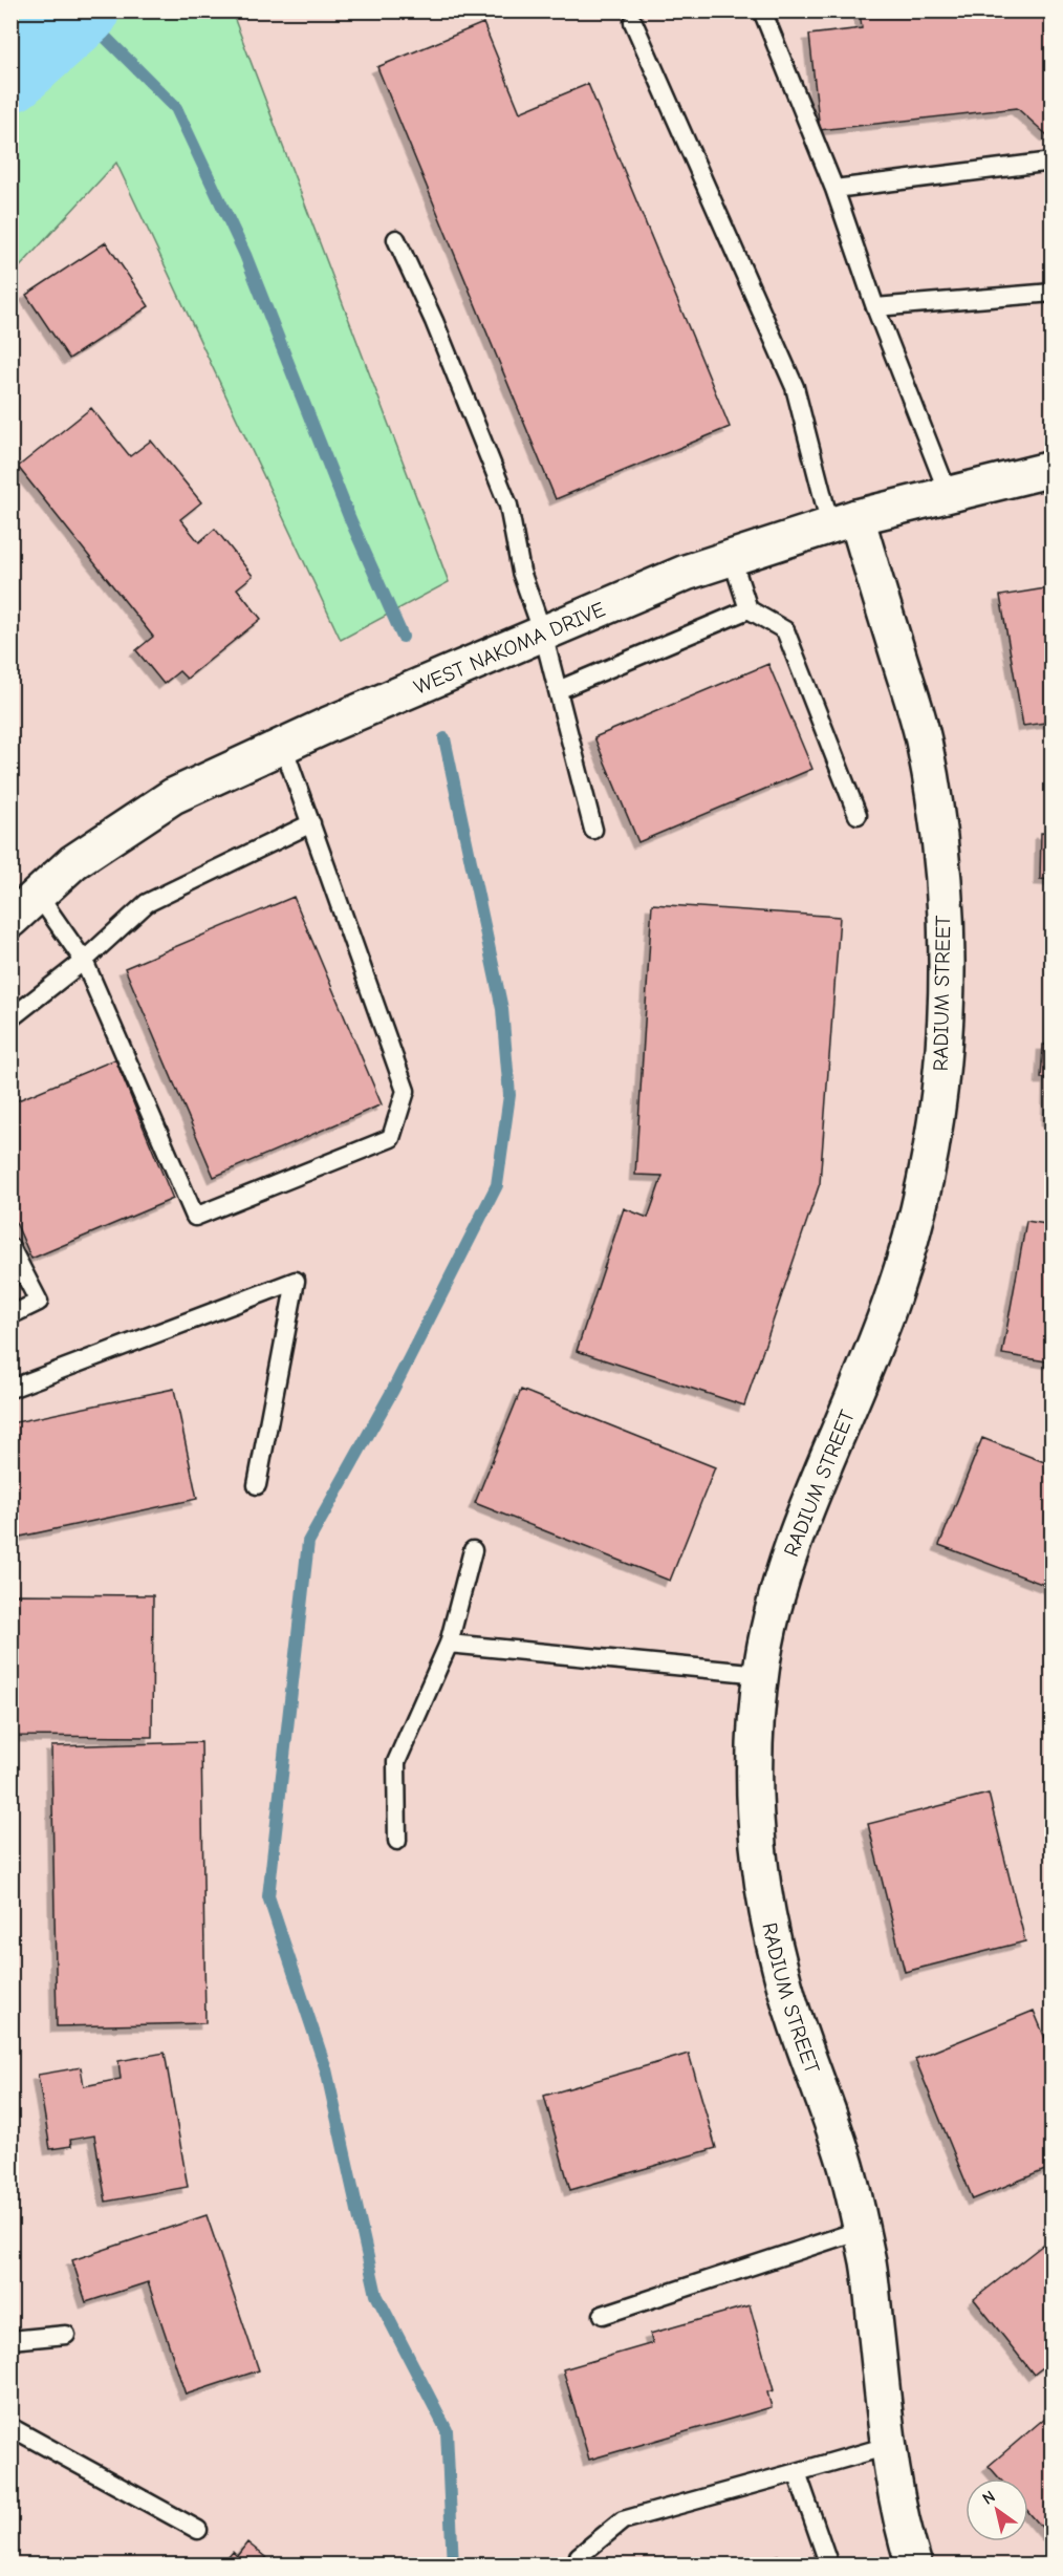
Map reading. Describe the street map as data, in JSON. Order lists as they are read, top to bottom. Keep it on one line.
{"streets":{"street":["WEST NAKOMA DRIVE","RADIUM STREET"]},"crossings":[["WEST NAKOMA DRIVE","RADIUM STREET"]],"north":"top left"}
